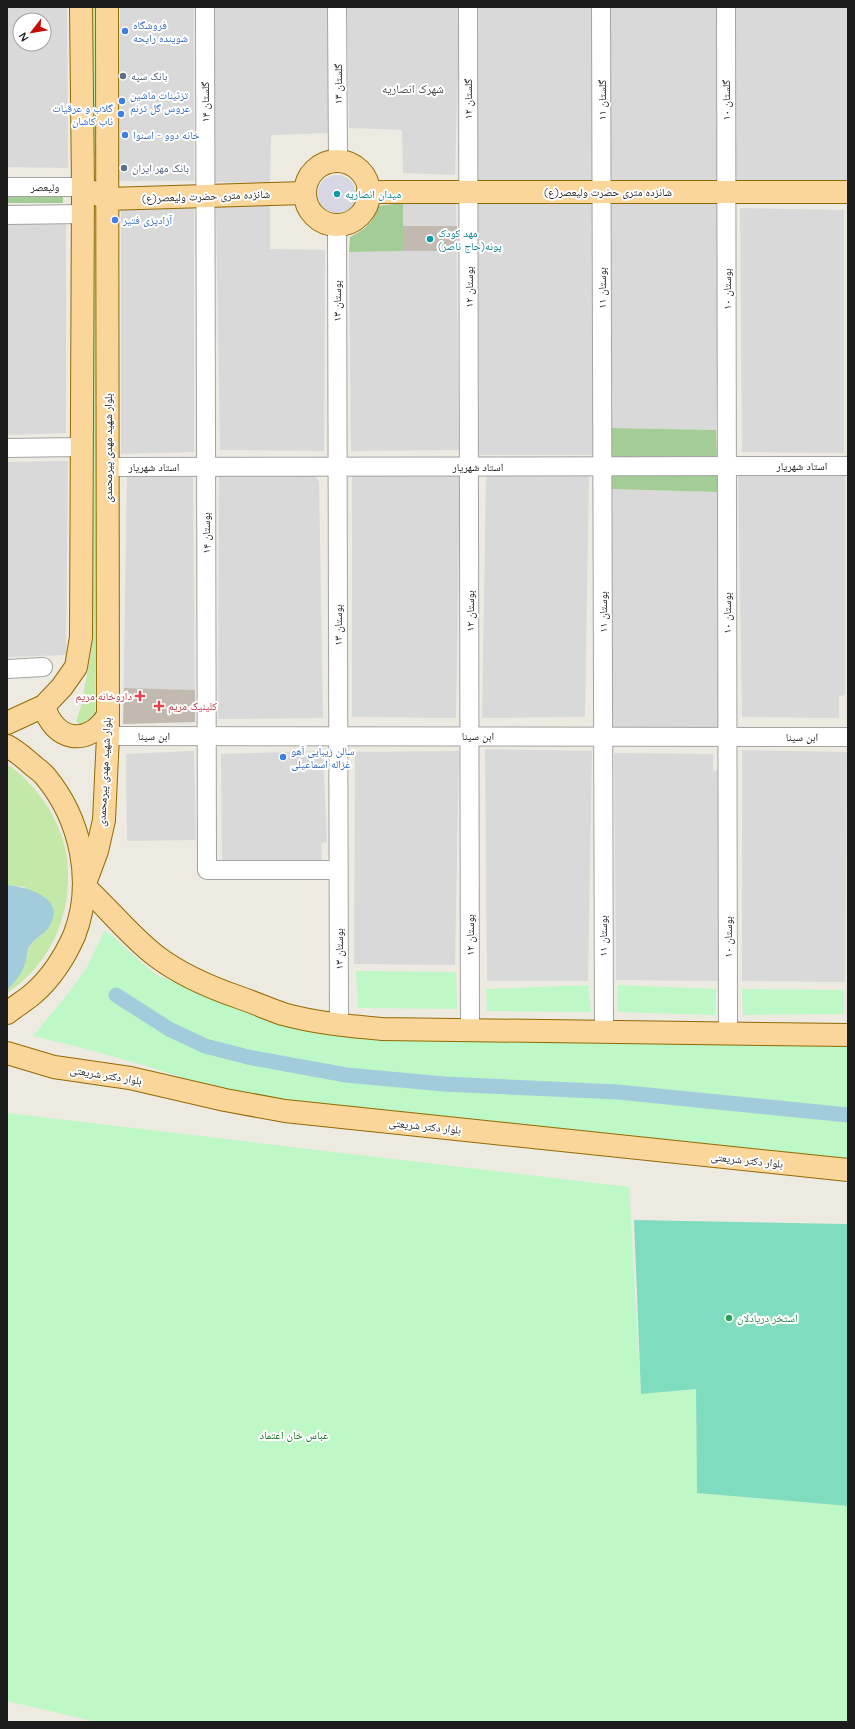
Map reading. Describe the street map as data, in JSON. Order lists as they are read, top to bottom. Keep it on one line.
{"streets":{"main road":["شانزده متری حضرت ولیعصر(ع)","بلوار شهید مهدی پیرمحمدی","بلوار دکتر شریعتی"],"street":["گلستان ۱۳","گلستان ۱۲","گلستان ۱۱","گلستان ۱۰","گلستان ۱۴","ولیعصر","بوستان ۱۲","بوستان ۱۱","بوستان ۱۰","بوستان ۱۳","استاد شهریار","بوستان ۱۴","ابن سینا"]},"crossings":[["گلستان ۱۳","شانزده متری حضرت ولیعصر(ع)"],["گلستان ۱۳","بوستان ۱۳"],["گلستان ۱۲","شانزده متری حضرت ولیعصر(ع)"],["گلستان ۱۲","بوستان ۱۲"],["گلستان ۱۱","شانزده متری حضرت ولیعصر(ع)"],["گلستان ۱۱","بوستان ۱۱"],["گلستان ۱۰","شانزده متری حضرت ولیعصر(ع)"],["گلستان ۱۰","بوستان ۱۰"],["گلستان ۱۴","شانزده متری حضرت ولیعصر(ع)"],["گلستان ۱۴","بوستان ۱۴"],["شانزده متری حضرت ولیعصر(ع)","بوستان ۱۲"],["شانزده متری حضرت ولیعصر(ع)","بوستان ۱۱"],["شانزده متری حضرت ولیعصر(ع)","بوستان ۱۰"],["شانزده متری حضرت ولیعصر(ع)","بوستان ۱۳"],["شانزده متری حضرت ولیعصر(ع)","بلوار شهید مهدی پیرمحمدی"],["شانزده متری حضرت ولیعصر(ع)","بوستان ۱۴"],["بوستان ۱۲","استاد شهریار"],["بوستان ۱۲","ابن سینا"],["بوستان ۱۱","استاد شهریار"],["بوستان ۱۱","ابن سینا"],["بوستان ۱۰","استاد شهریار"],["بوستان ۱۰","ابن سینا"],["بوستان ۱۳","استاد شهریار"],["بوستان ۱۳","بوستان ۱۴"],["بوستان ۱۳","ابن سینا"],["بلوار شهید مهدی پیرمحمدی","استاد شهریار"],["بلوار شهید مهدی پیرمحمدی","ابن سینا"],["استاد شهریار","بوستان ۱۴"],["بوستان ۱۴","ابن سینا"]],"districts":["شهرک انصاریه"],"parks":["عباس خان اعتماد"],"places":{"other":["فروشگاه شوینده رایحه","بانک سپه","تزئینات ماشین عروس گل ترنم","گلاب و عرقیات ناب کاشان","خانه دوو - اسنوا","بانک مهر ایران","میدان انصاریه","آزادپزی فتیر","مهد کودک پونه(حاج ناصر)","سالن زیبایی آهو غزاله اسماعیلی","استخر دریادلان"],"health":["داروخانه مریم","کلینیک مریم"]},"north":"bottom left"}
